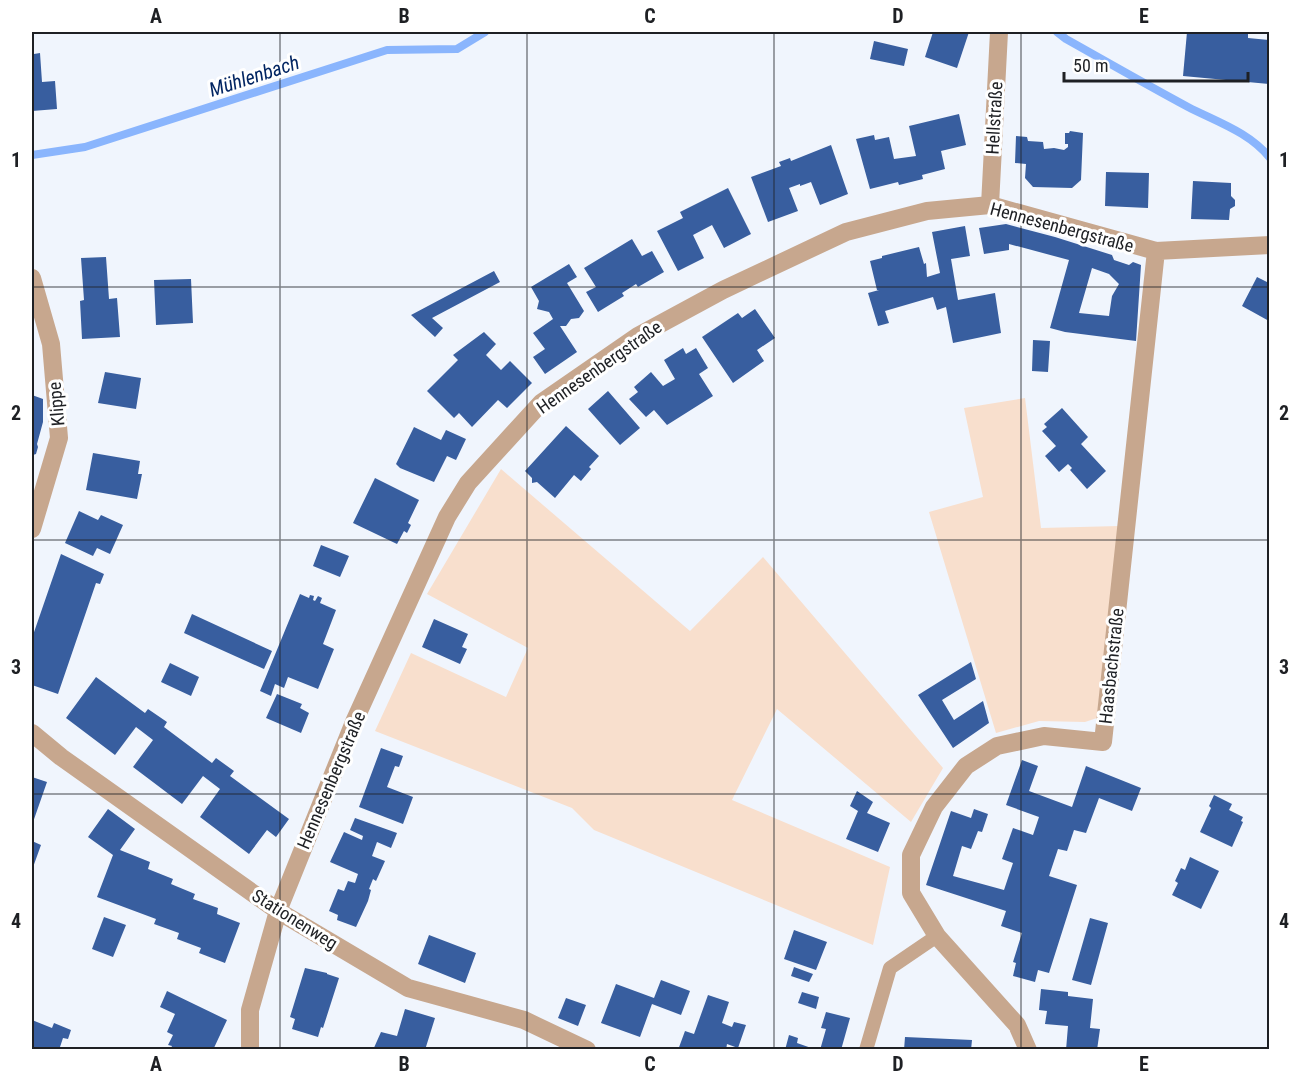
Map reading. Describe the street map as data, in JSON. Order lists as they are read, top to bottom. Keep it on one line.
{"streets":{"street":["Hellstraße","Hennesenbergstraße","Klippe","Haasbachstraße","Stationenweg"]},"crossings":[["Hellstraße","Hennesenbergstraße"],["Hennesenbergstraße","Haasbachstraße"],["Hennesenbergstraße","Stationenweg"]],"water":["Mühlenbach"],"scale_bar":"50 m","grid":{"columns":["A","B","C","D","E"],"rows":["1","2","3","4"]}}
